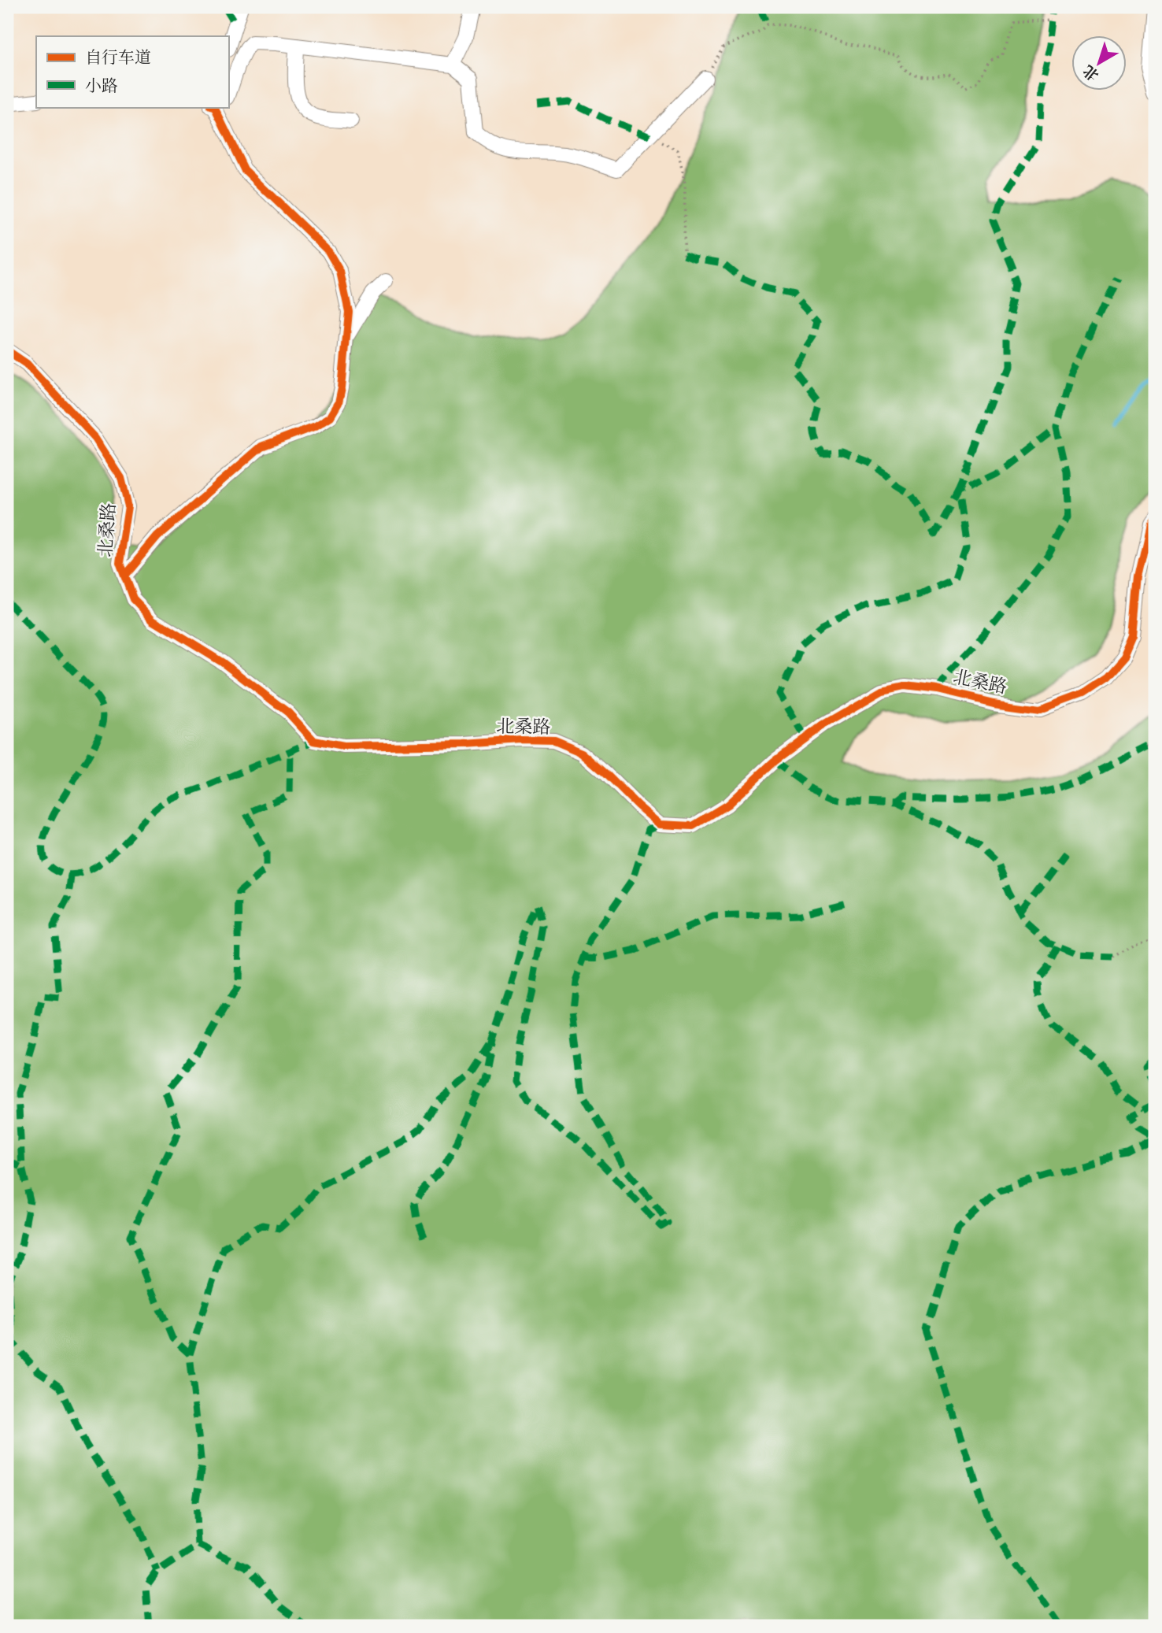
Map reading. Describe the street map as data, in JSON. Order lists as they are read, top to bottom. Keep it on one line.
{"streets":{"street":["北桑路"]},"legend":["自行车道","小路"],"north":"bottom left"}
